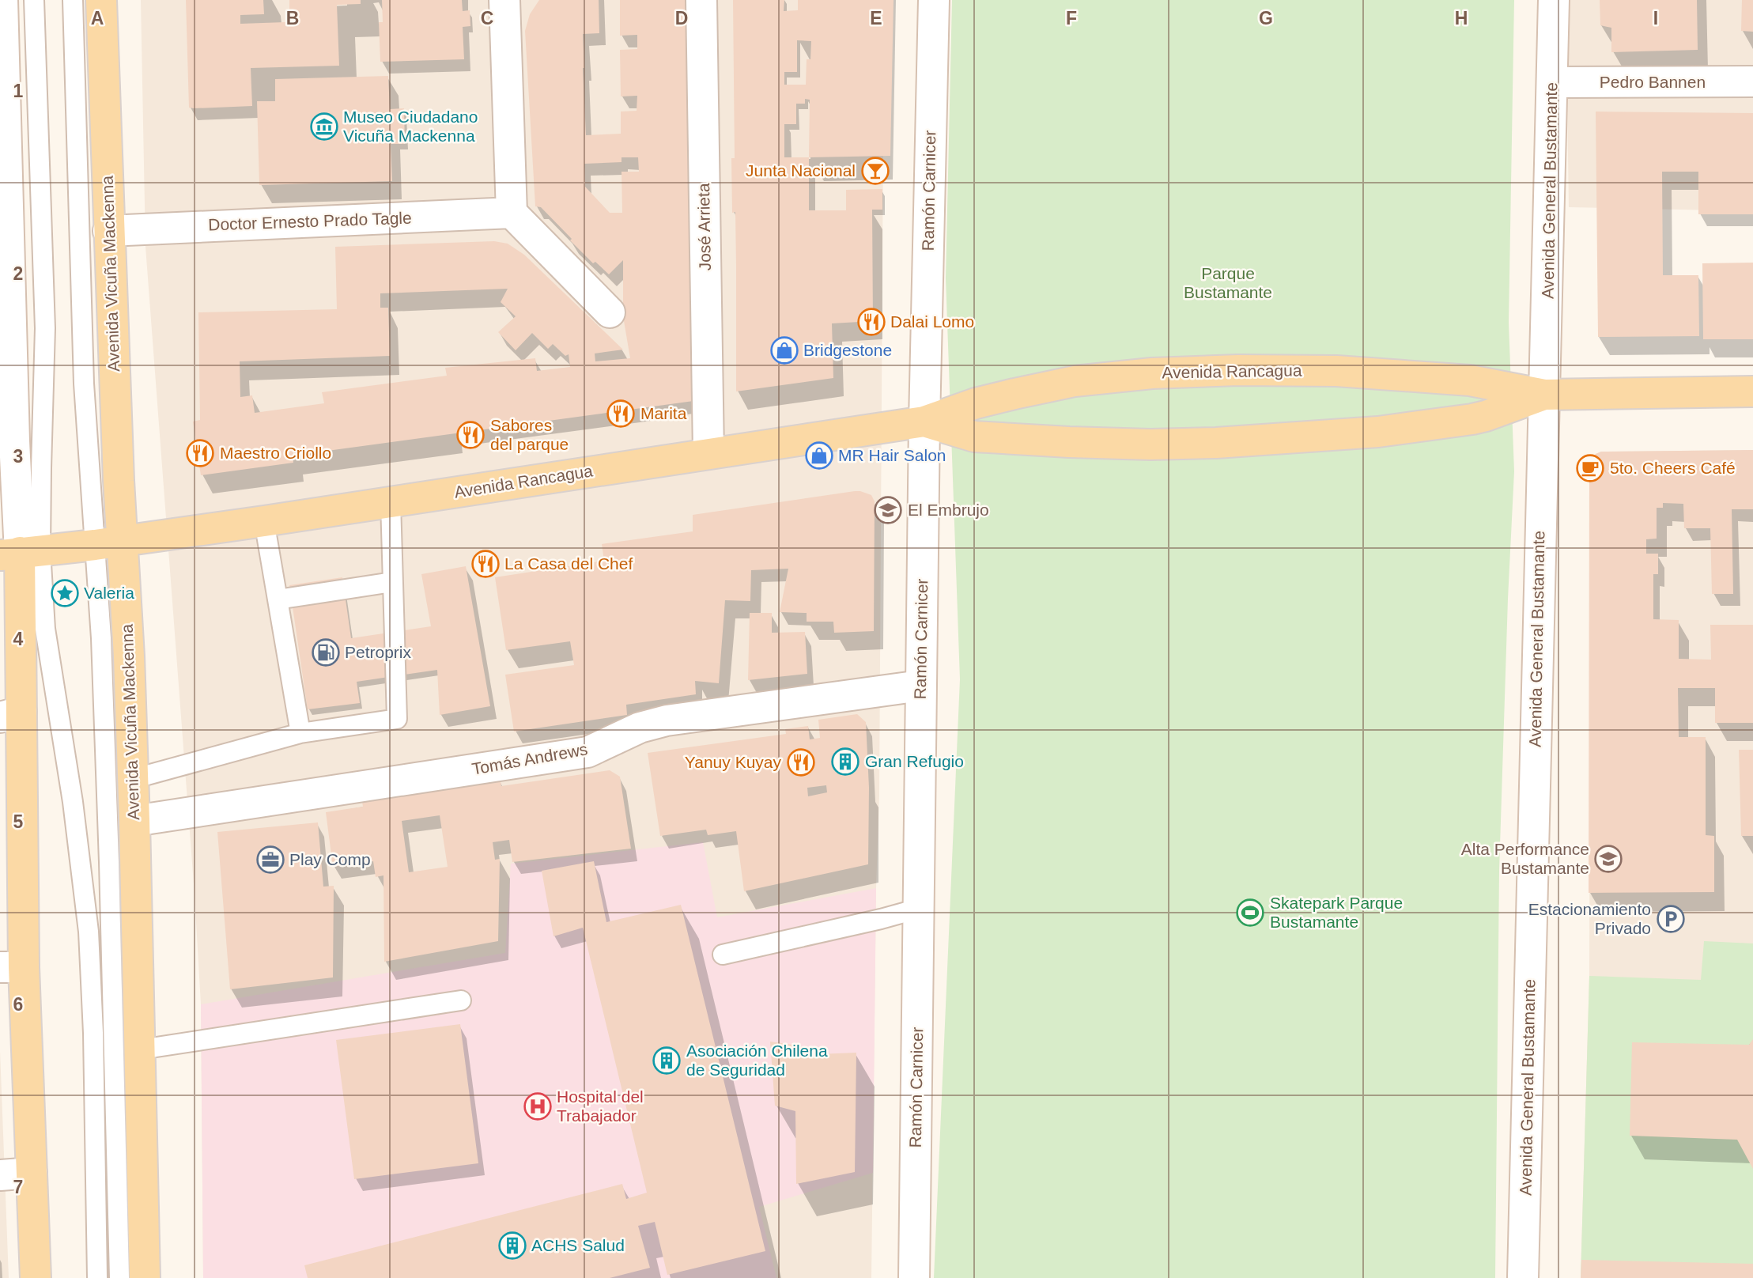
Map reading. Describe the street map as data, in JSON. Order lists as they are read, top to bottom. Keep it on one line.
{"streets":{"main road":["Pedro Bannen","Ramón Carnicer","Avenida General Bustamante","Doctor Ernesto Prado Tagle","José Arrieta","Avenida Vicuña Mackenna","Avenida Rancagua","Tomás Andrews"]},"crossings":[["Pedro Bannen","Avenida General Bustamante"],["Ramón Carnicer","Avenida Rancagua"],["Ramón Carnicer","Tomás Andrews"],["Avenida General Bustamante","Avenida Rancagua"],["Doctor Ernesto Prado Tagle","Avenida Vicuña Mackenna"],["José Arrieta","Avenida Rancagua"],["Avenida Vicuña Mackenna","Avenida Rancagua"],["Avenida Vicuña Mackenna","Tomás Andrews"]],"parks":["Parque Bustamante"],"places":{"museum":["Museo Ciudadano Vicuña Mackenna"],"bar":["Junta Nacional"],"restaurant":["Dalai Lomo","Marita","Sabores del parque","Maestro Criollo","La Casa del Chef","Yanuy Kuyay"],"shop":["Bridgestone","MR Hair Salon"],"cafe":["5to. Cheers Café"],"school or university":["El Embrujo","Alta Performance Bustamante"],"place":["Valeria"],"fuel station":["Petroprix"],"building":["Gran Refugio","Asociación Chilena de Seguridad","ACHS Salud"],"office":["Play Comp"],"sports":["Skatepark Parque Bustamante"],"parking":["Estacionamiento Privado"],"hospital":["Hospital del Trabajador"]},"grid":{"columns":["A","B","C","D","E","F","G","H","I"],"rows":["1","2","3","4","5","6","7"]}}
